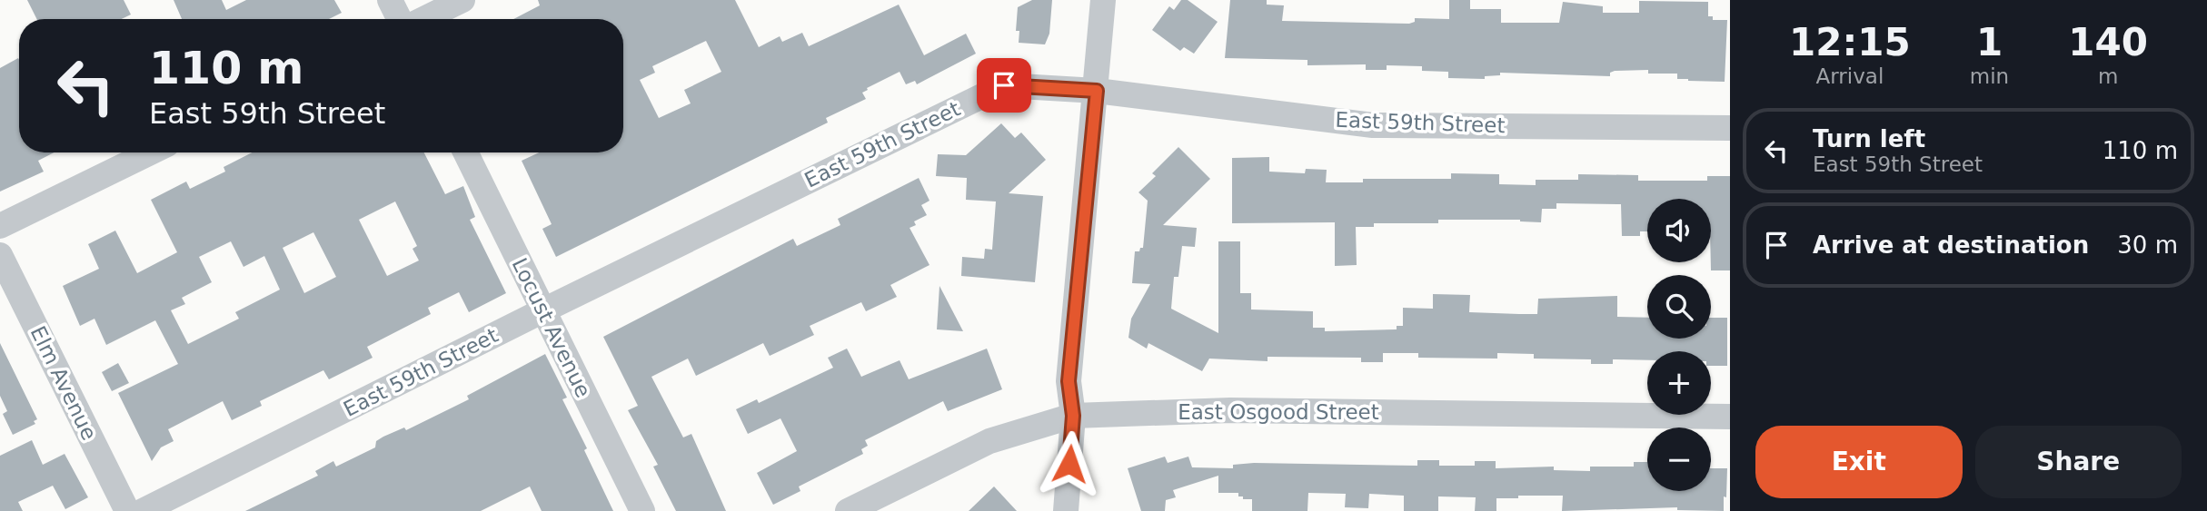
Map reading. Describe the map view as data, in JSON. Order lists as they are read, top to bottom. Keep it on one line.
{"streets":{"street":["East 59th Street","Locust Avenue","Elm Avenue","East Osgood Street"]},"crossings":[["East 59th Street","Locust Avenue"]],"page":{"eta":["12:15","Arrival","1","min","140","m"],"turn":["110 m","East 59th Street"],"list":[{"name":"Turn left","note":"East 59th Street","value":"110 m"},{"name":"Arrive at destination","value":"30 m"}],"map_buttons":["+","−"],"buttons":["Exit","Share"]}}
